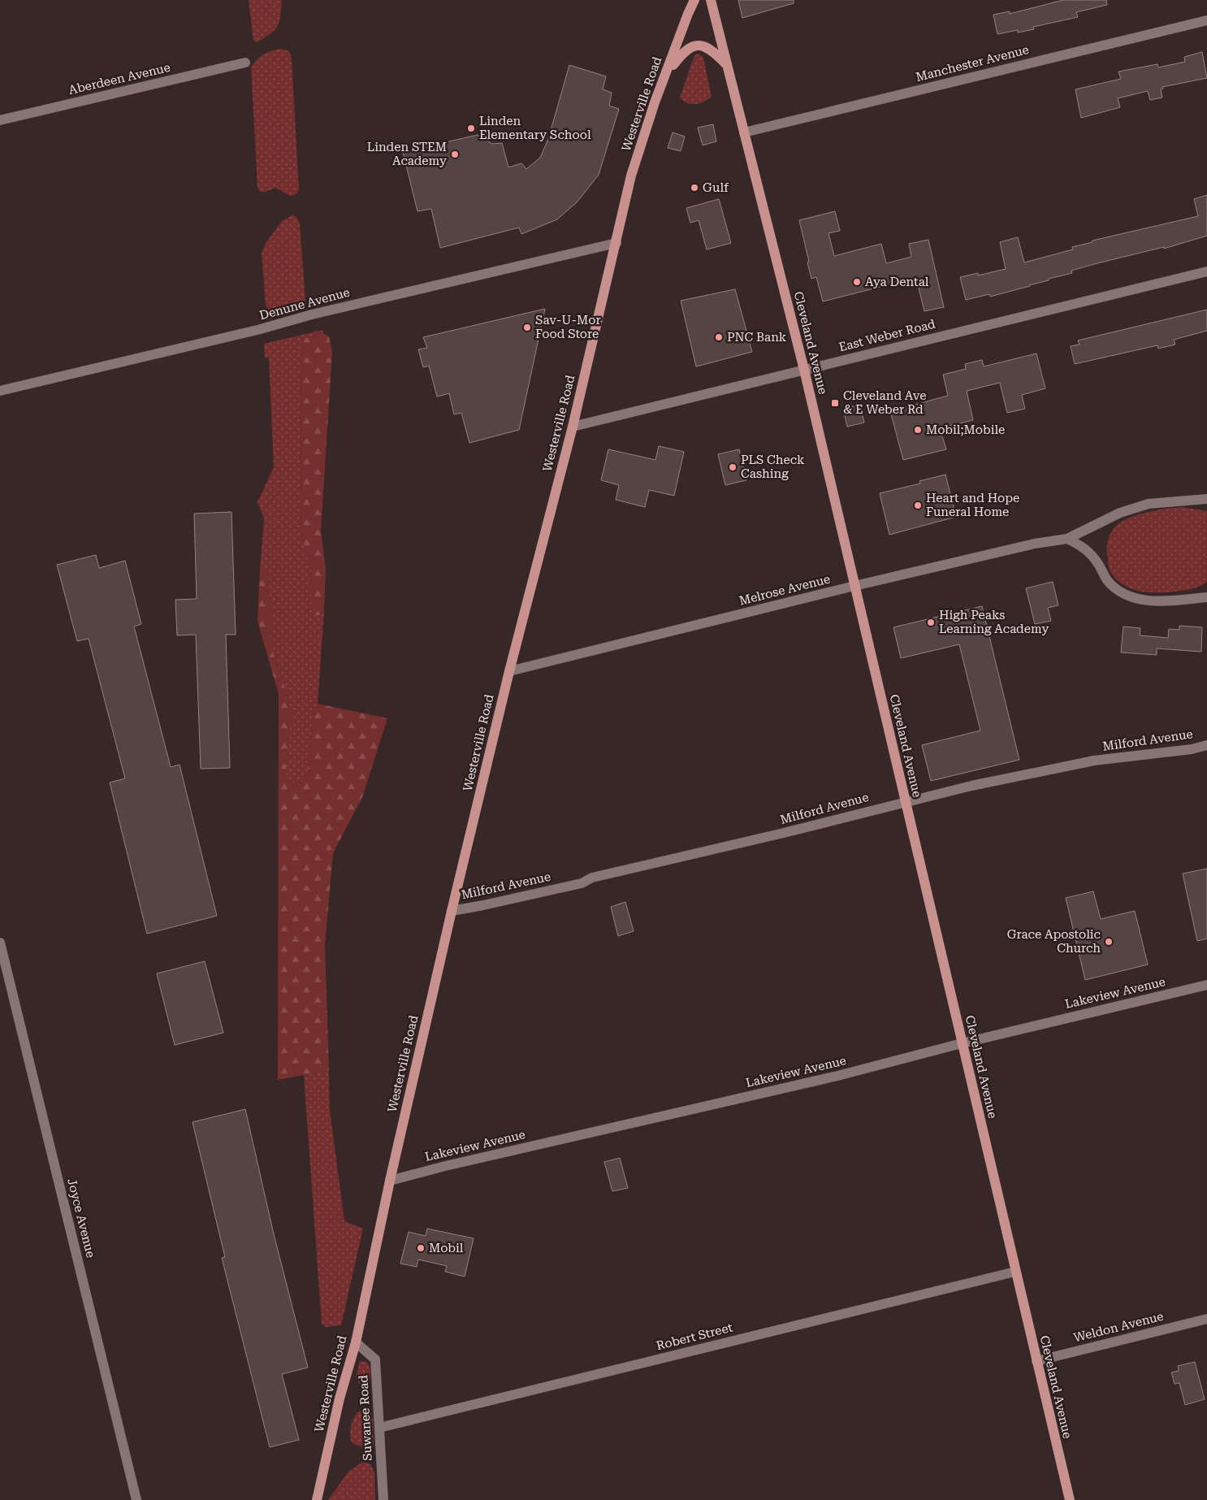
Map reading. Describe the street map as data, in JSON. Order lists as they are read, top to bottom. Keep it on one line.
{"streets":{"main road":["Westerville Road","Cleveland Avenue"],"street":["Manchester Avenue","Aberdeen Avenue","Denune Avenue","East Weber Road","Melrose Avenue","Milford Avenue","Lakeview Avenue","Joyce Avenue","Weldon Avenue","Robert Street","Suwanee Road"]},"crossings":[["Manchester Avenue","Cleveland Avenue"],["Westerville Road","Denune Avenue"],["Westerville Road","East Weber Road"],["Westerville Road","Melrose Avenue"],["Westerville Road","Milford Avenue"],["Westerville Road","Lakeview Avenue"],["Westerville Road","Suwanee Road"],["East Weber Road","Cleveland Avenue"],["Cleveland Avenue","Melrose Avenue"],["Cleveland Avenue","Milford Avenue"],["Cleveland Avenue","Lakeview Avenue"],["Cleveland Avenue","Weldon Avenue"],["Cleveland Avenue","Robert Street"],["Robert Street","Suwanee Road"]],"places":{"other":["Linden Elementary School","Linden STEM Academy","Gulf","Aya Dental","Sav-U-Mor Food Store","PNC Bank","Mobil;Mobile","PLS Check Cashing","Heart and Hope Funeral Home","High Peaks Learning Academy","Grace Apostolic Church","Mobil"],"transit":["Cleveland Ave & E Weber Rd"]}}
